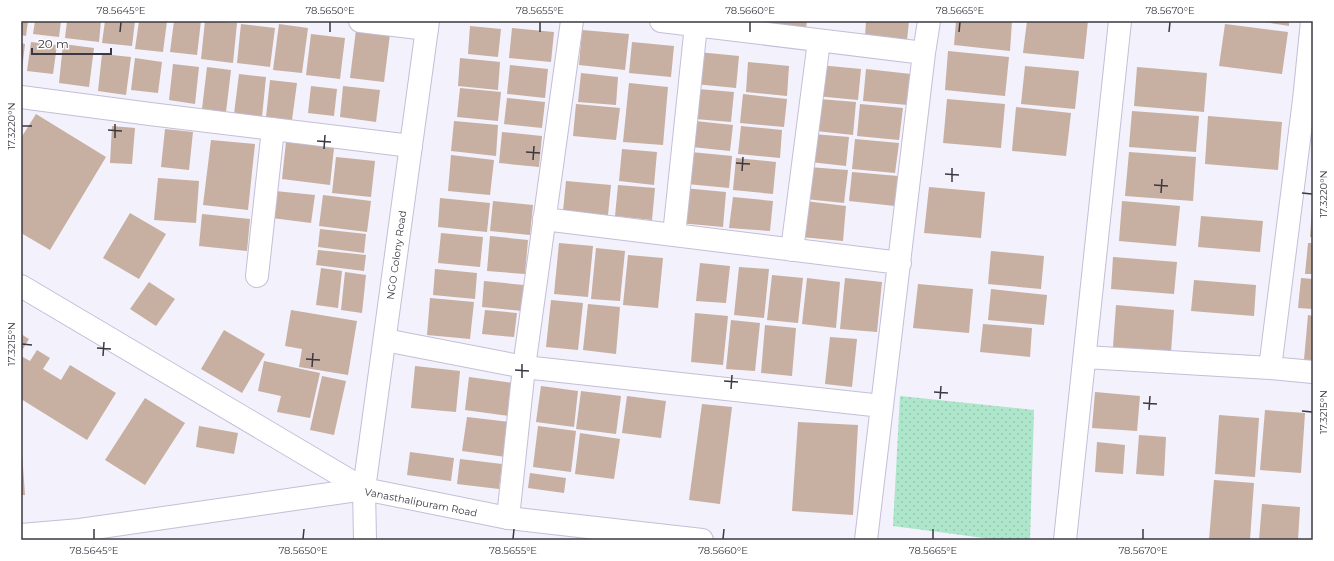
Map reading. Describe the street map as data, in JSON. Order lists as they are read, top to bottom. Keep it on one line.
{"streets":{"street":["NGO Colony Road","Vanasthalipuram Road"]},"crossings":[["NGO Colony Road","Vanasthalipuram Road"]],"scale_bar":"20 m","coordinates":["78.5645°E","78.5650°E","78.5655°E","78.5660°E","78.5665°E","78.5670°E","17.3220°N","17.3215°N"]}
